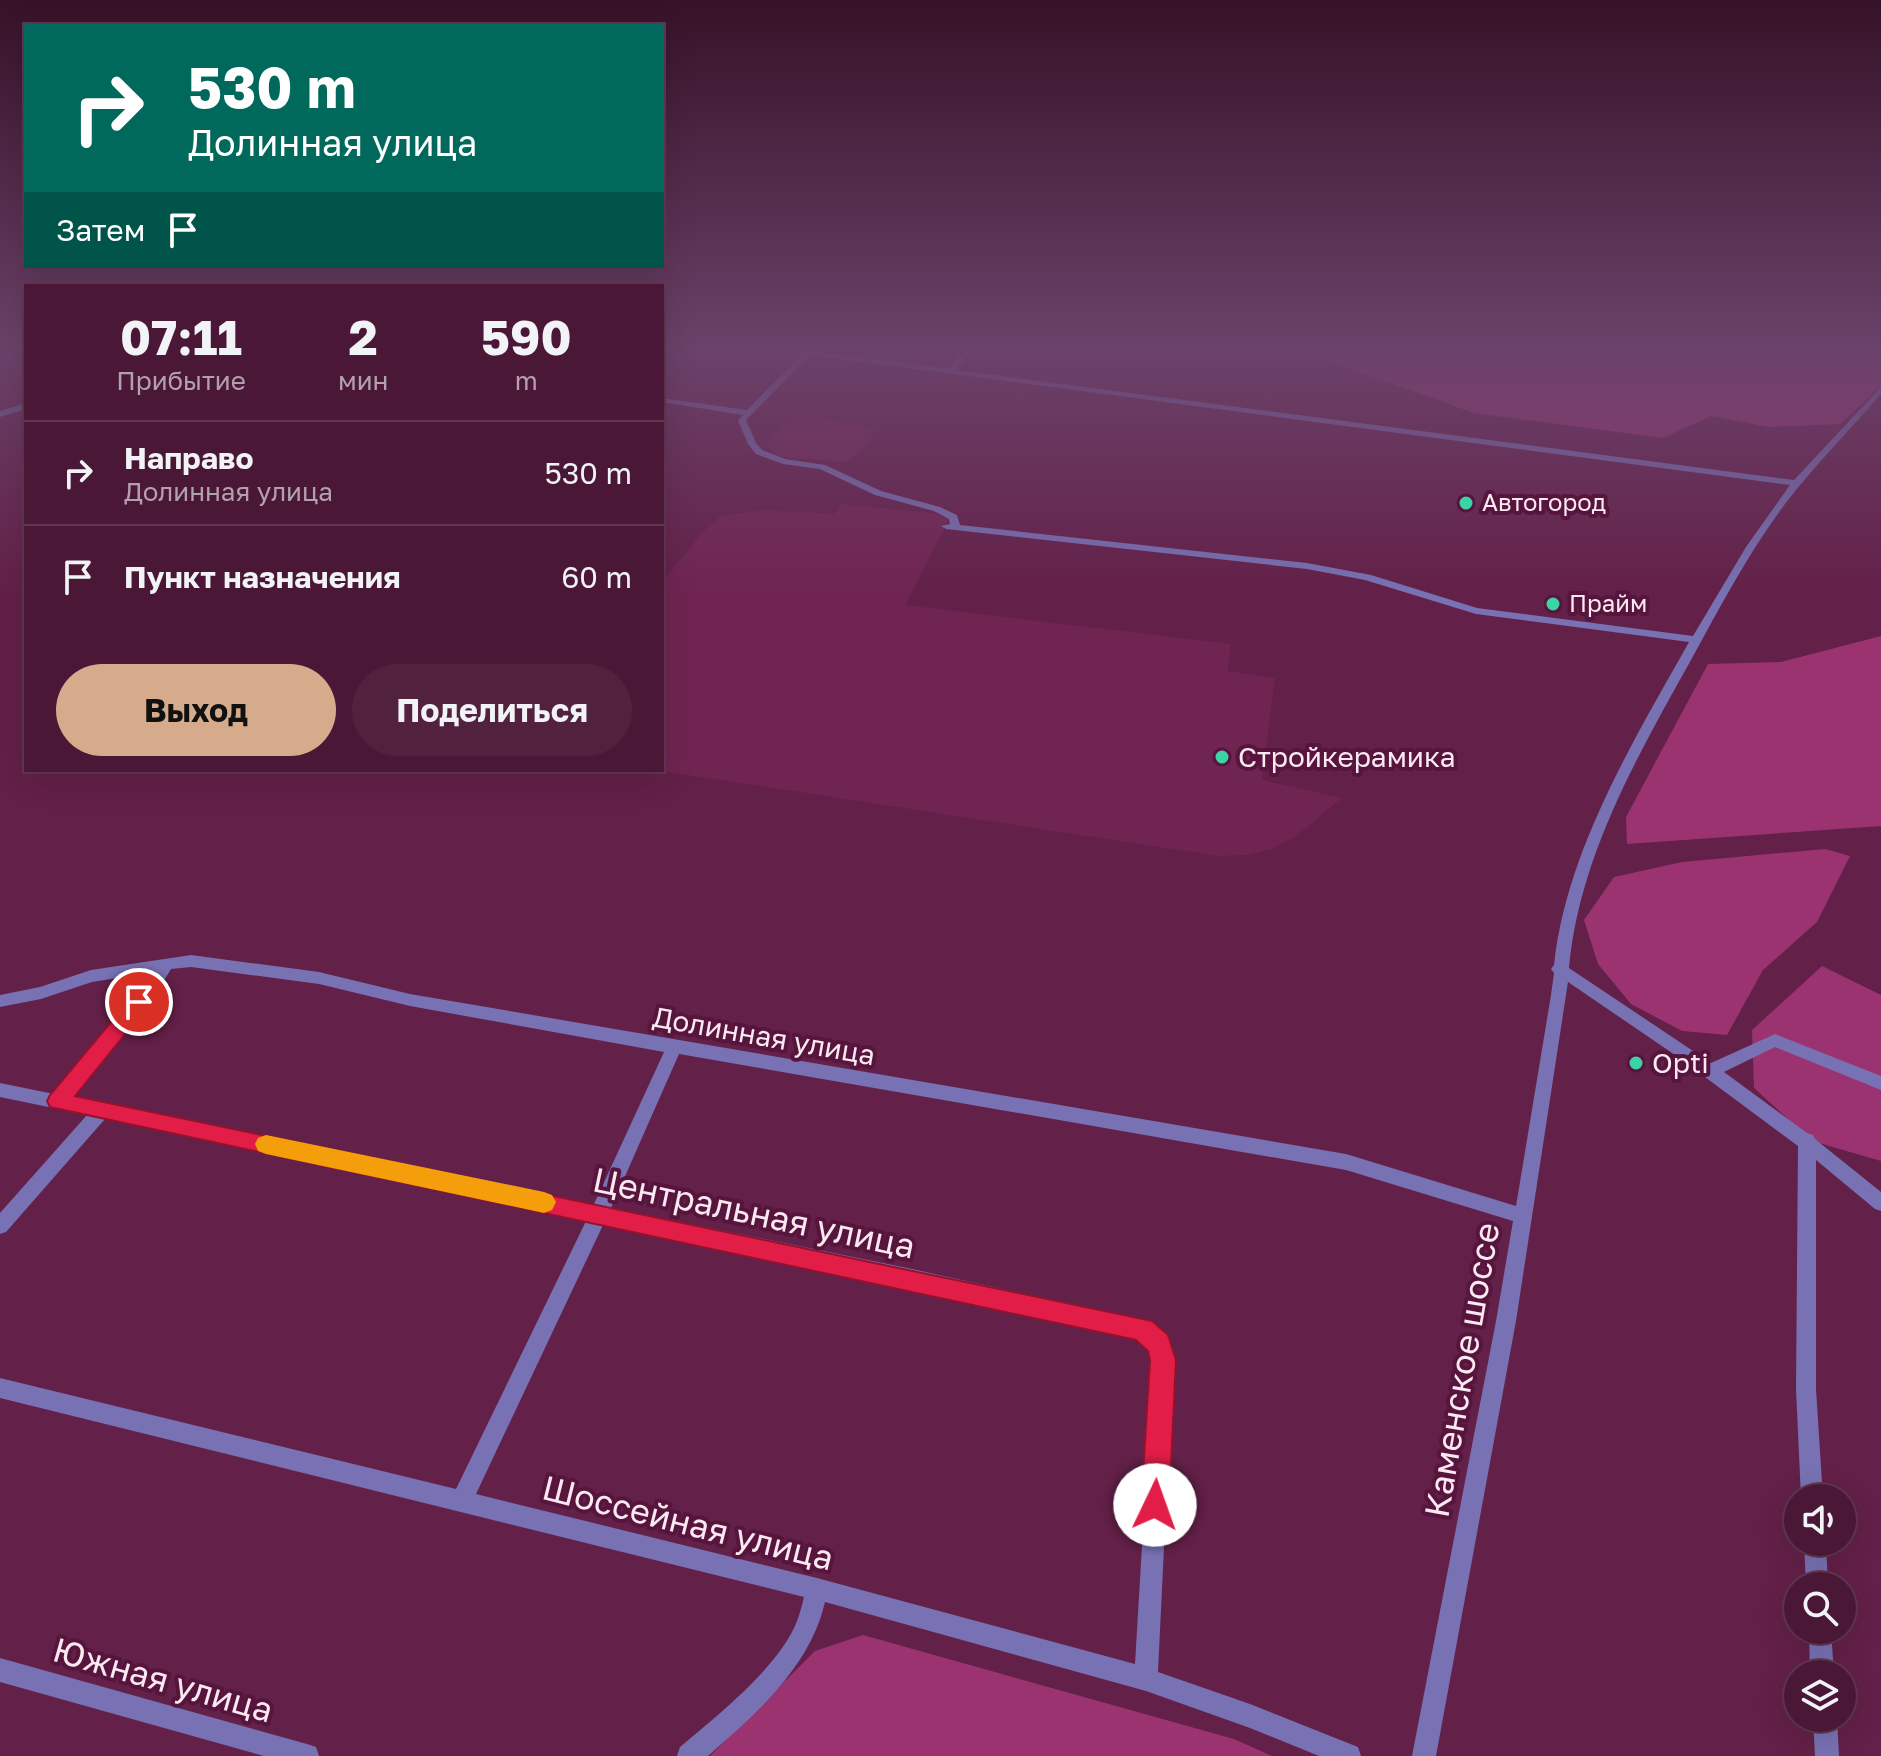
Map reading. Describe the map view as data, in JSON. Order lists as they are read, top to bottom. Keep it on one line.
{"streets":{"street":["Долинная улица","Центральная улица","Каменское шоссе","Шоссейная улица","Южная улица"]},"crossings":[["Долинная улица","Каменское шоссе"],["Центральная улица","Шоссейная улица"]],"places":["Автогород","Прайм","Стройкерамика","Opti"],"page":{"turn":["530 m","Долинная улица"],"then":"Затем","eta":["07:11","Прибытие","2","мин","590","m"],"list":[{"name":"Направо","note":"Долинная улица","value":"530 m"},{"name":"Пункт назначения","value":"60 m"}],"buttons":["Выход","Поделиться"]}}
